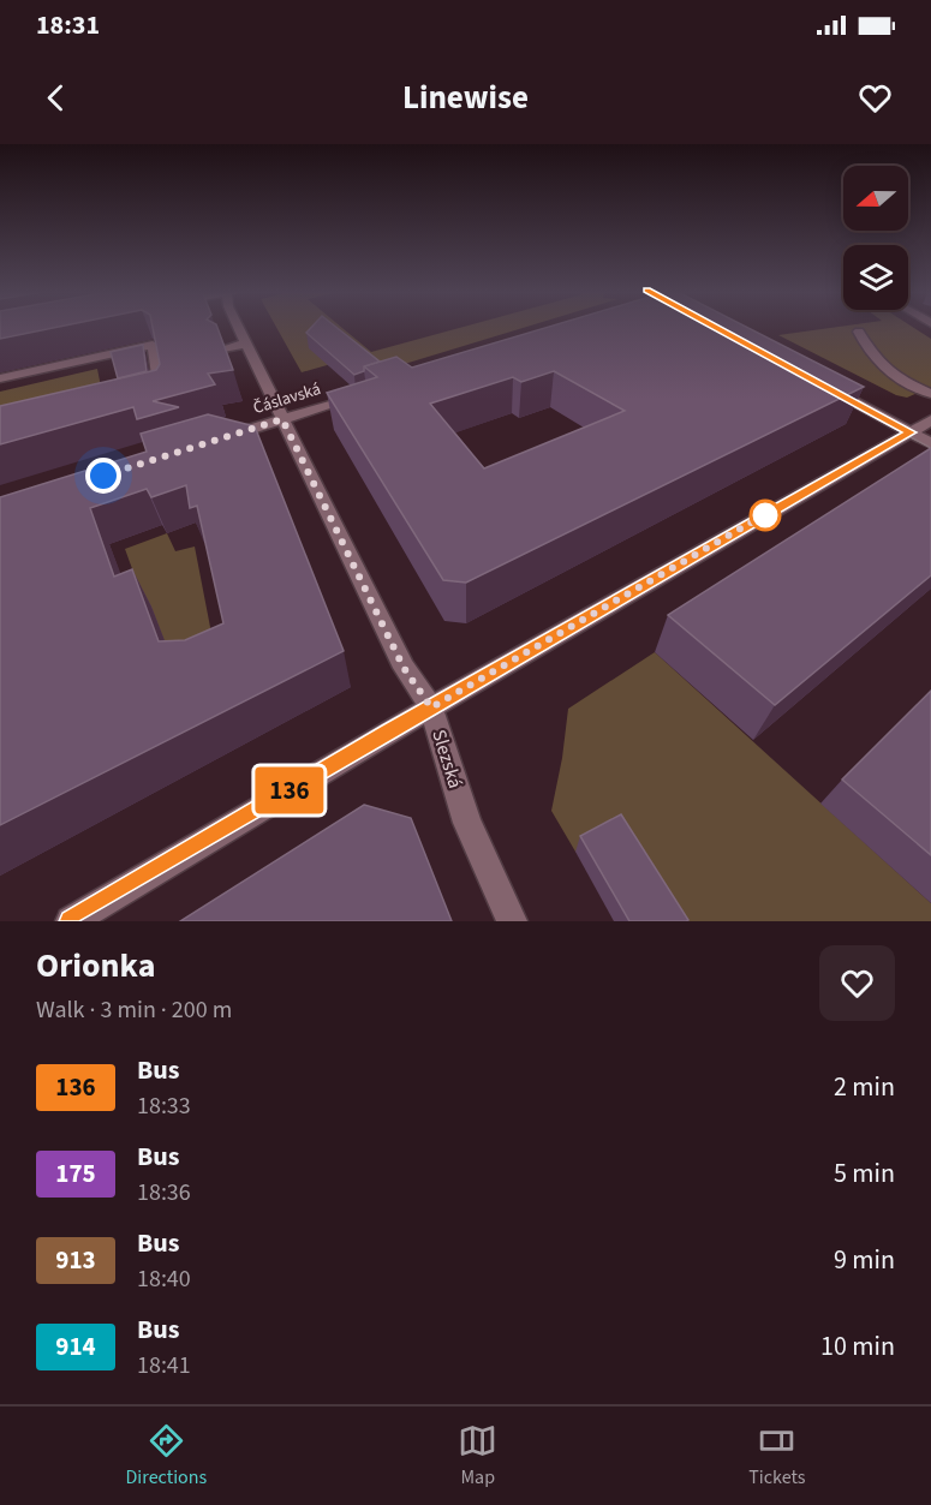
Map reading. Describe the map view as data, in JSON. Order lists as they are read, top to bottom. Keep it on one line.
{"streets":{"street":["Čáslavská","Slezská"]},"crossings":[["Čáslavská","Slezská"]],"lines":["bus line 136"],"north":"left","page":{"status":"18:31","header":"Linewise","on_map":"136","heading":["Orionka","Walk · 3 min · 200 m"],"list":[{"mark":"136","name":"Bus","note":"18:33","value":"2 min"},{"mark":"175","name":"Bus","note":"18:36","value":"5 min"},{"mark":"913","name":"Bus","note":"18:40","value":"9 min"},{"mark":"914","name":"Bus","note":"18:41","value":"10 min"}],"tabs":["Directions","Map","Tickets"]}}
